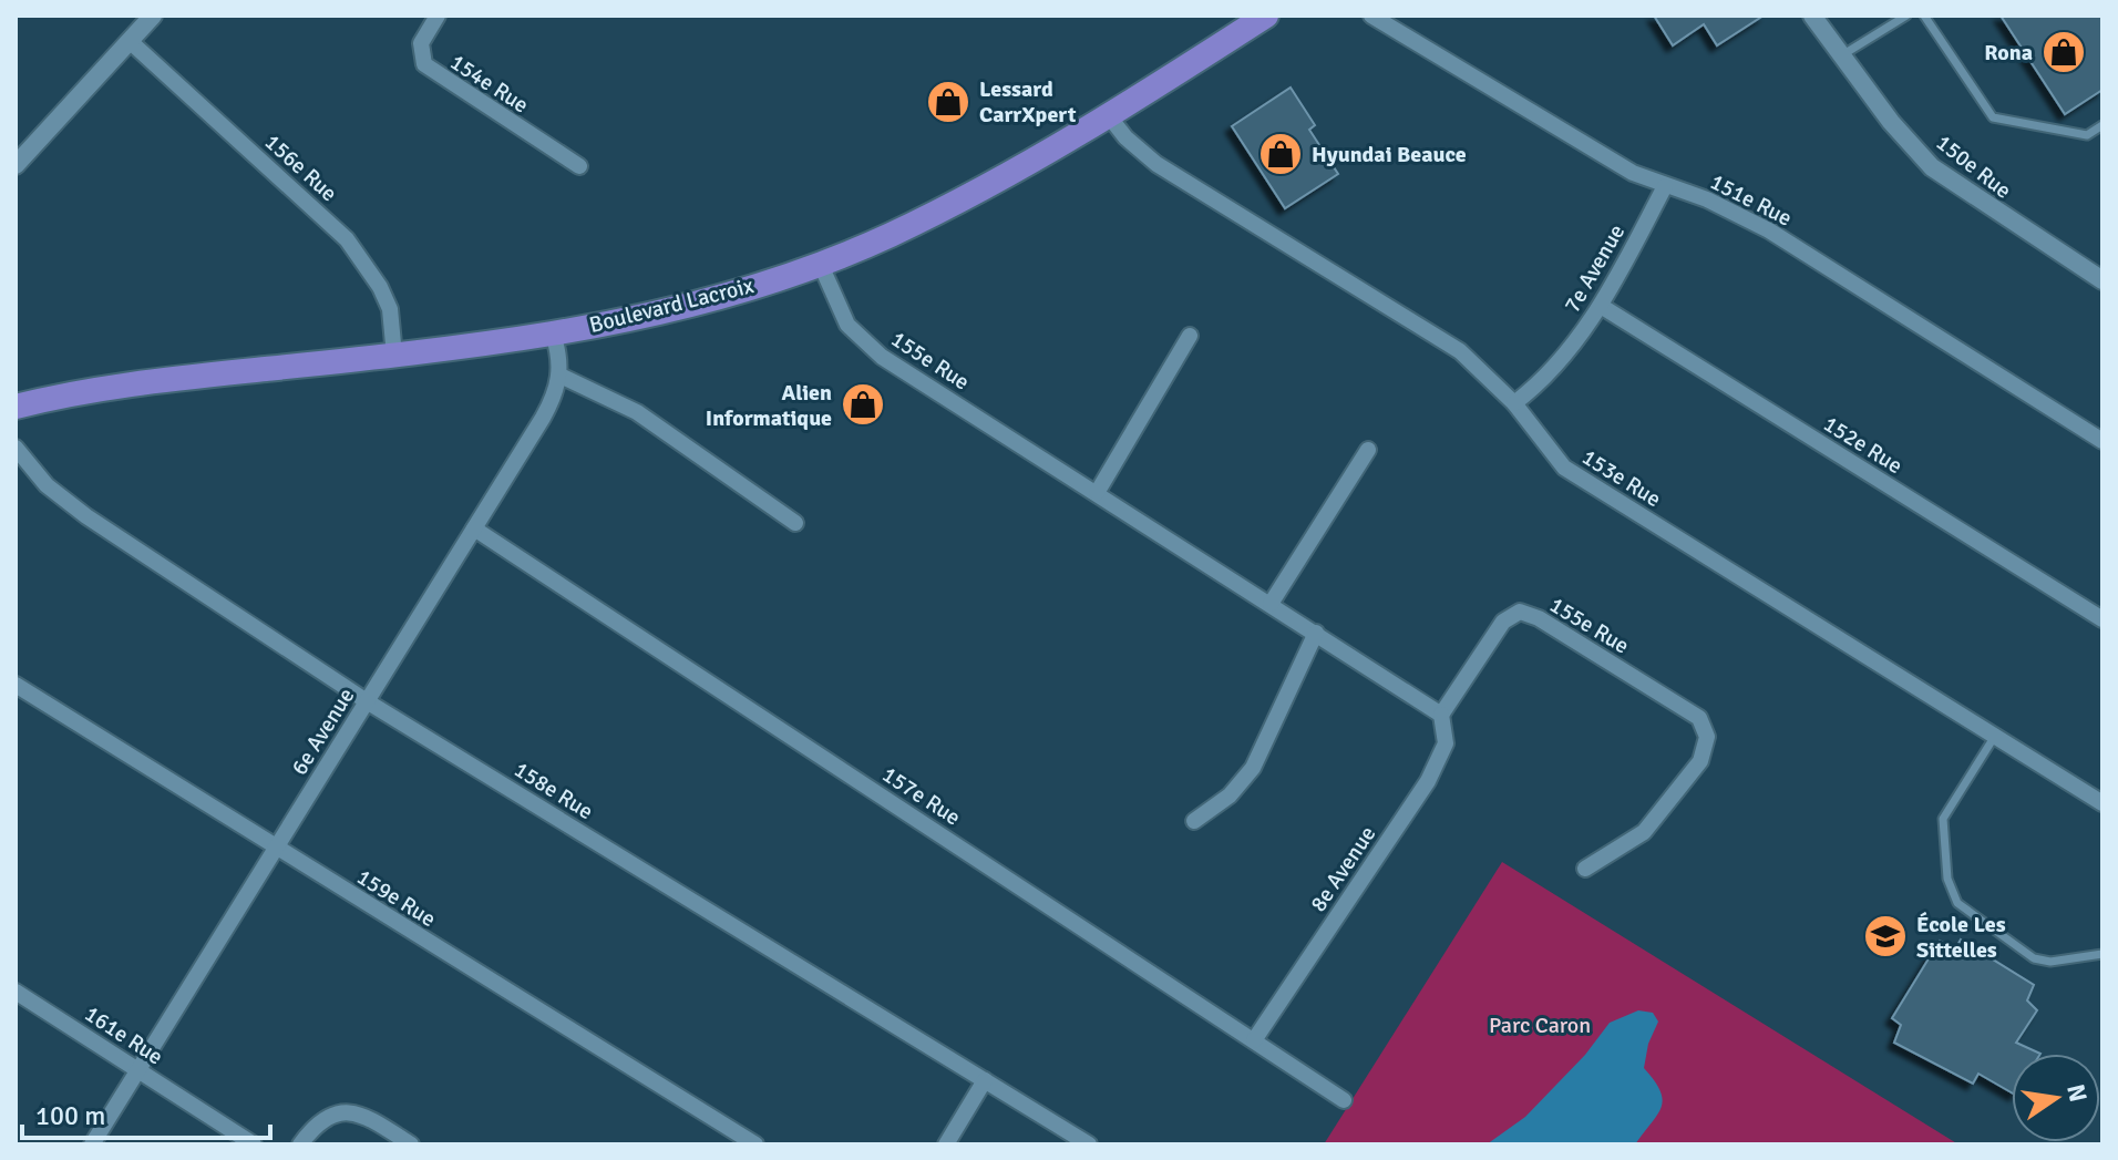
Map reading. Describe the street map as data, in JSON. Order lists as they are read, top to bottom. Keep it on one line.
{"streets":{"main road":["Boulevard Lacroix"],"street":["154e Rue","150e Rue","156e Rue","151e Rue","7e Avenue","155e Rue","152e Rue","153e Rue","6e Avenue","158e Rue","157e Rue","8e Avenue","159e Rue","161e Rue"]},"crossings":[["156e Rue","Boulevard Lacroix"],["151e Rue","7e Avenue"],["7e Avenue","152e Rue"],["7e Avenue","153e Rue"],["Boulevard Lacroix","155e Rue"],["Boulevard Lacroix","153e Rue"],["155e Rue","8e Avenue"],["6e Avenue","158e Rue"],["6e Avenue","157e Rue"],["6e Avenue","159e Rue"],["6e Avenue","161e Rue"],["157e Rue","8e Avenue"]],"parks":["Parc Caron"],"places":{"shop":["Rona","Lessard CarrXpert","Hyundai Beauce","Alien Informatique"],"school or university":["École Les Sittelles"]},"scale_bar":"100 m","north":"right"}
